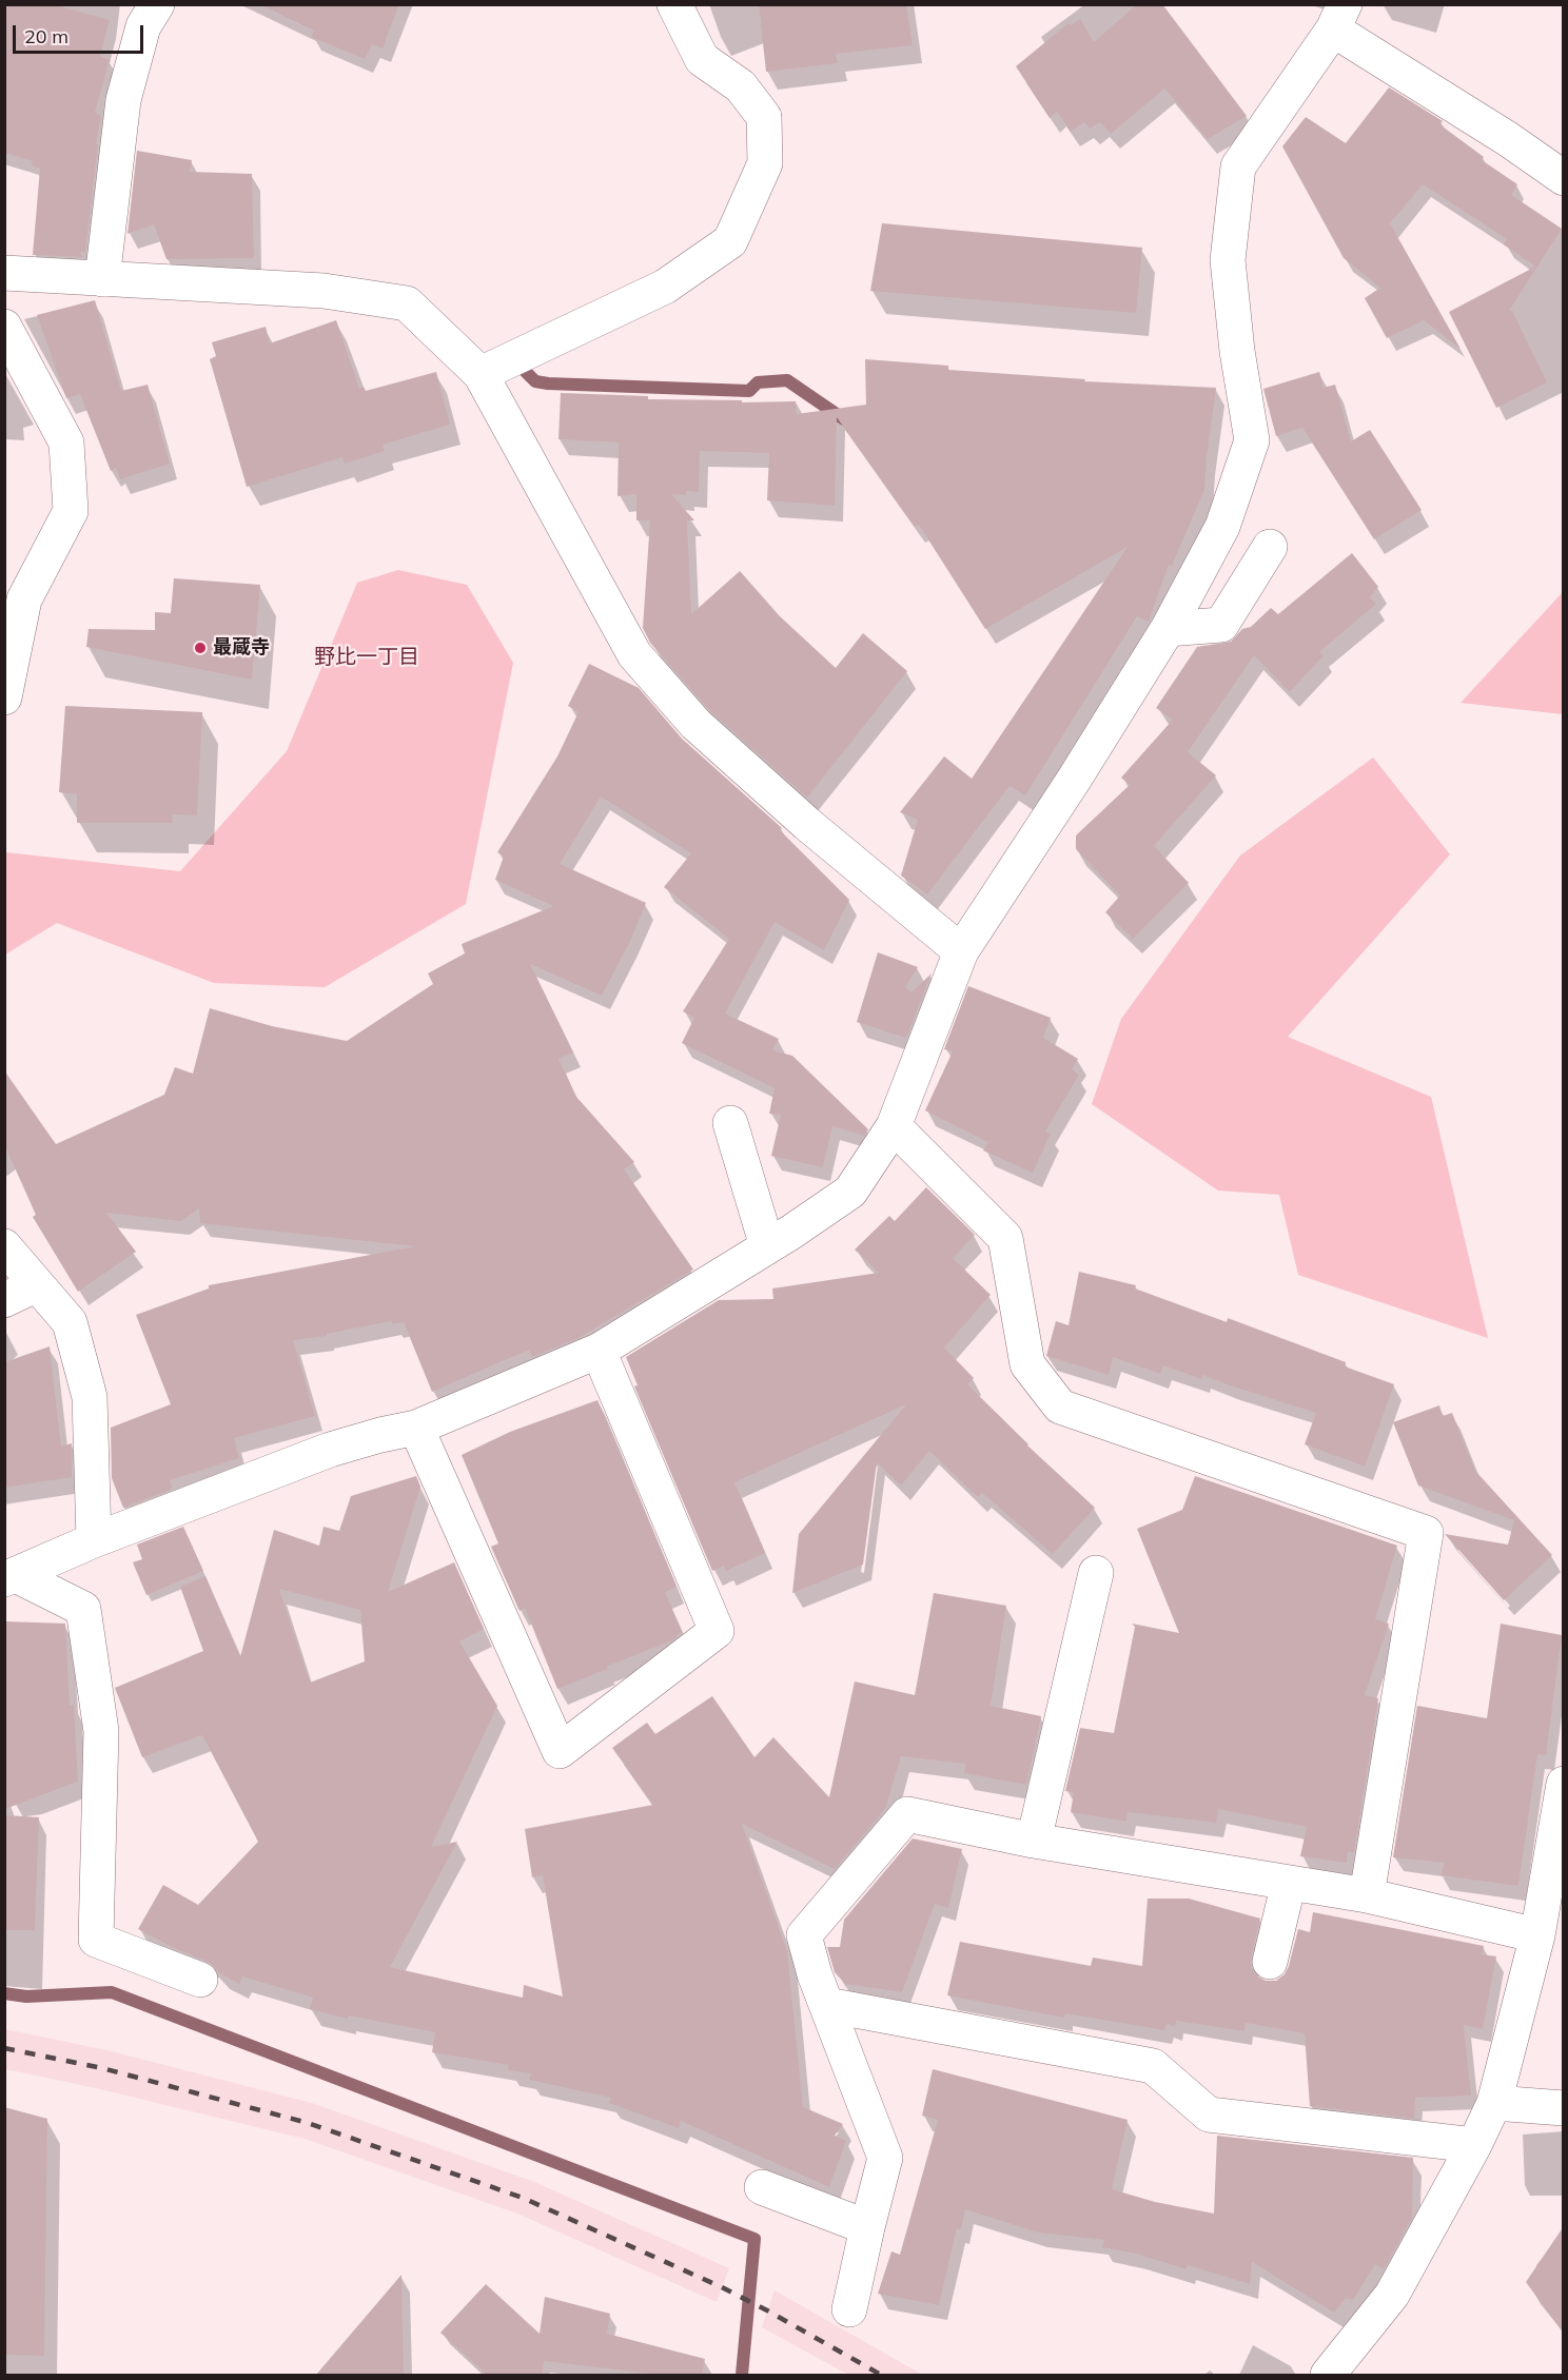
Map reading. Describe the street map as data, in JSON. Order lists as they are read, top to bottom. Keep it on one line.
{"districts":["野比一丁目"],"places":["最蔵寺"],"scale_bar":"20 m"}
